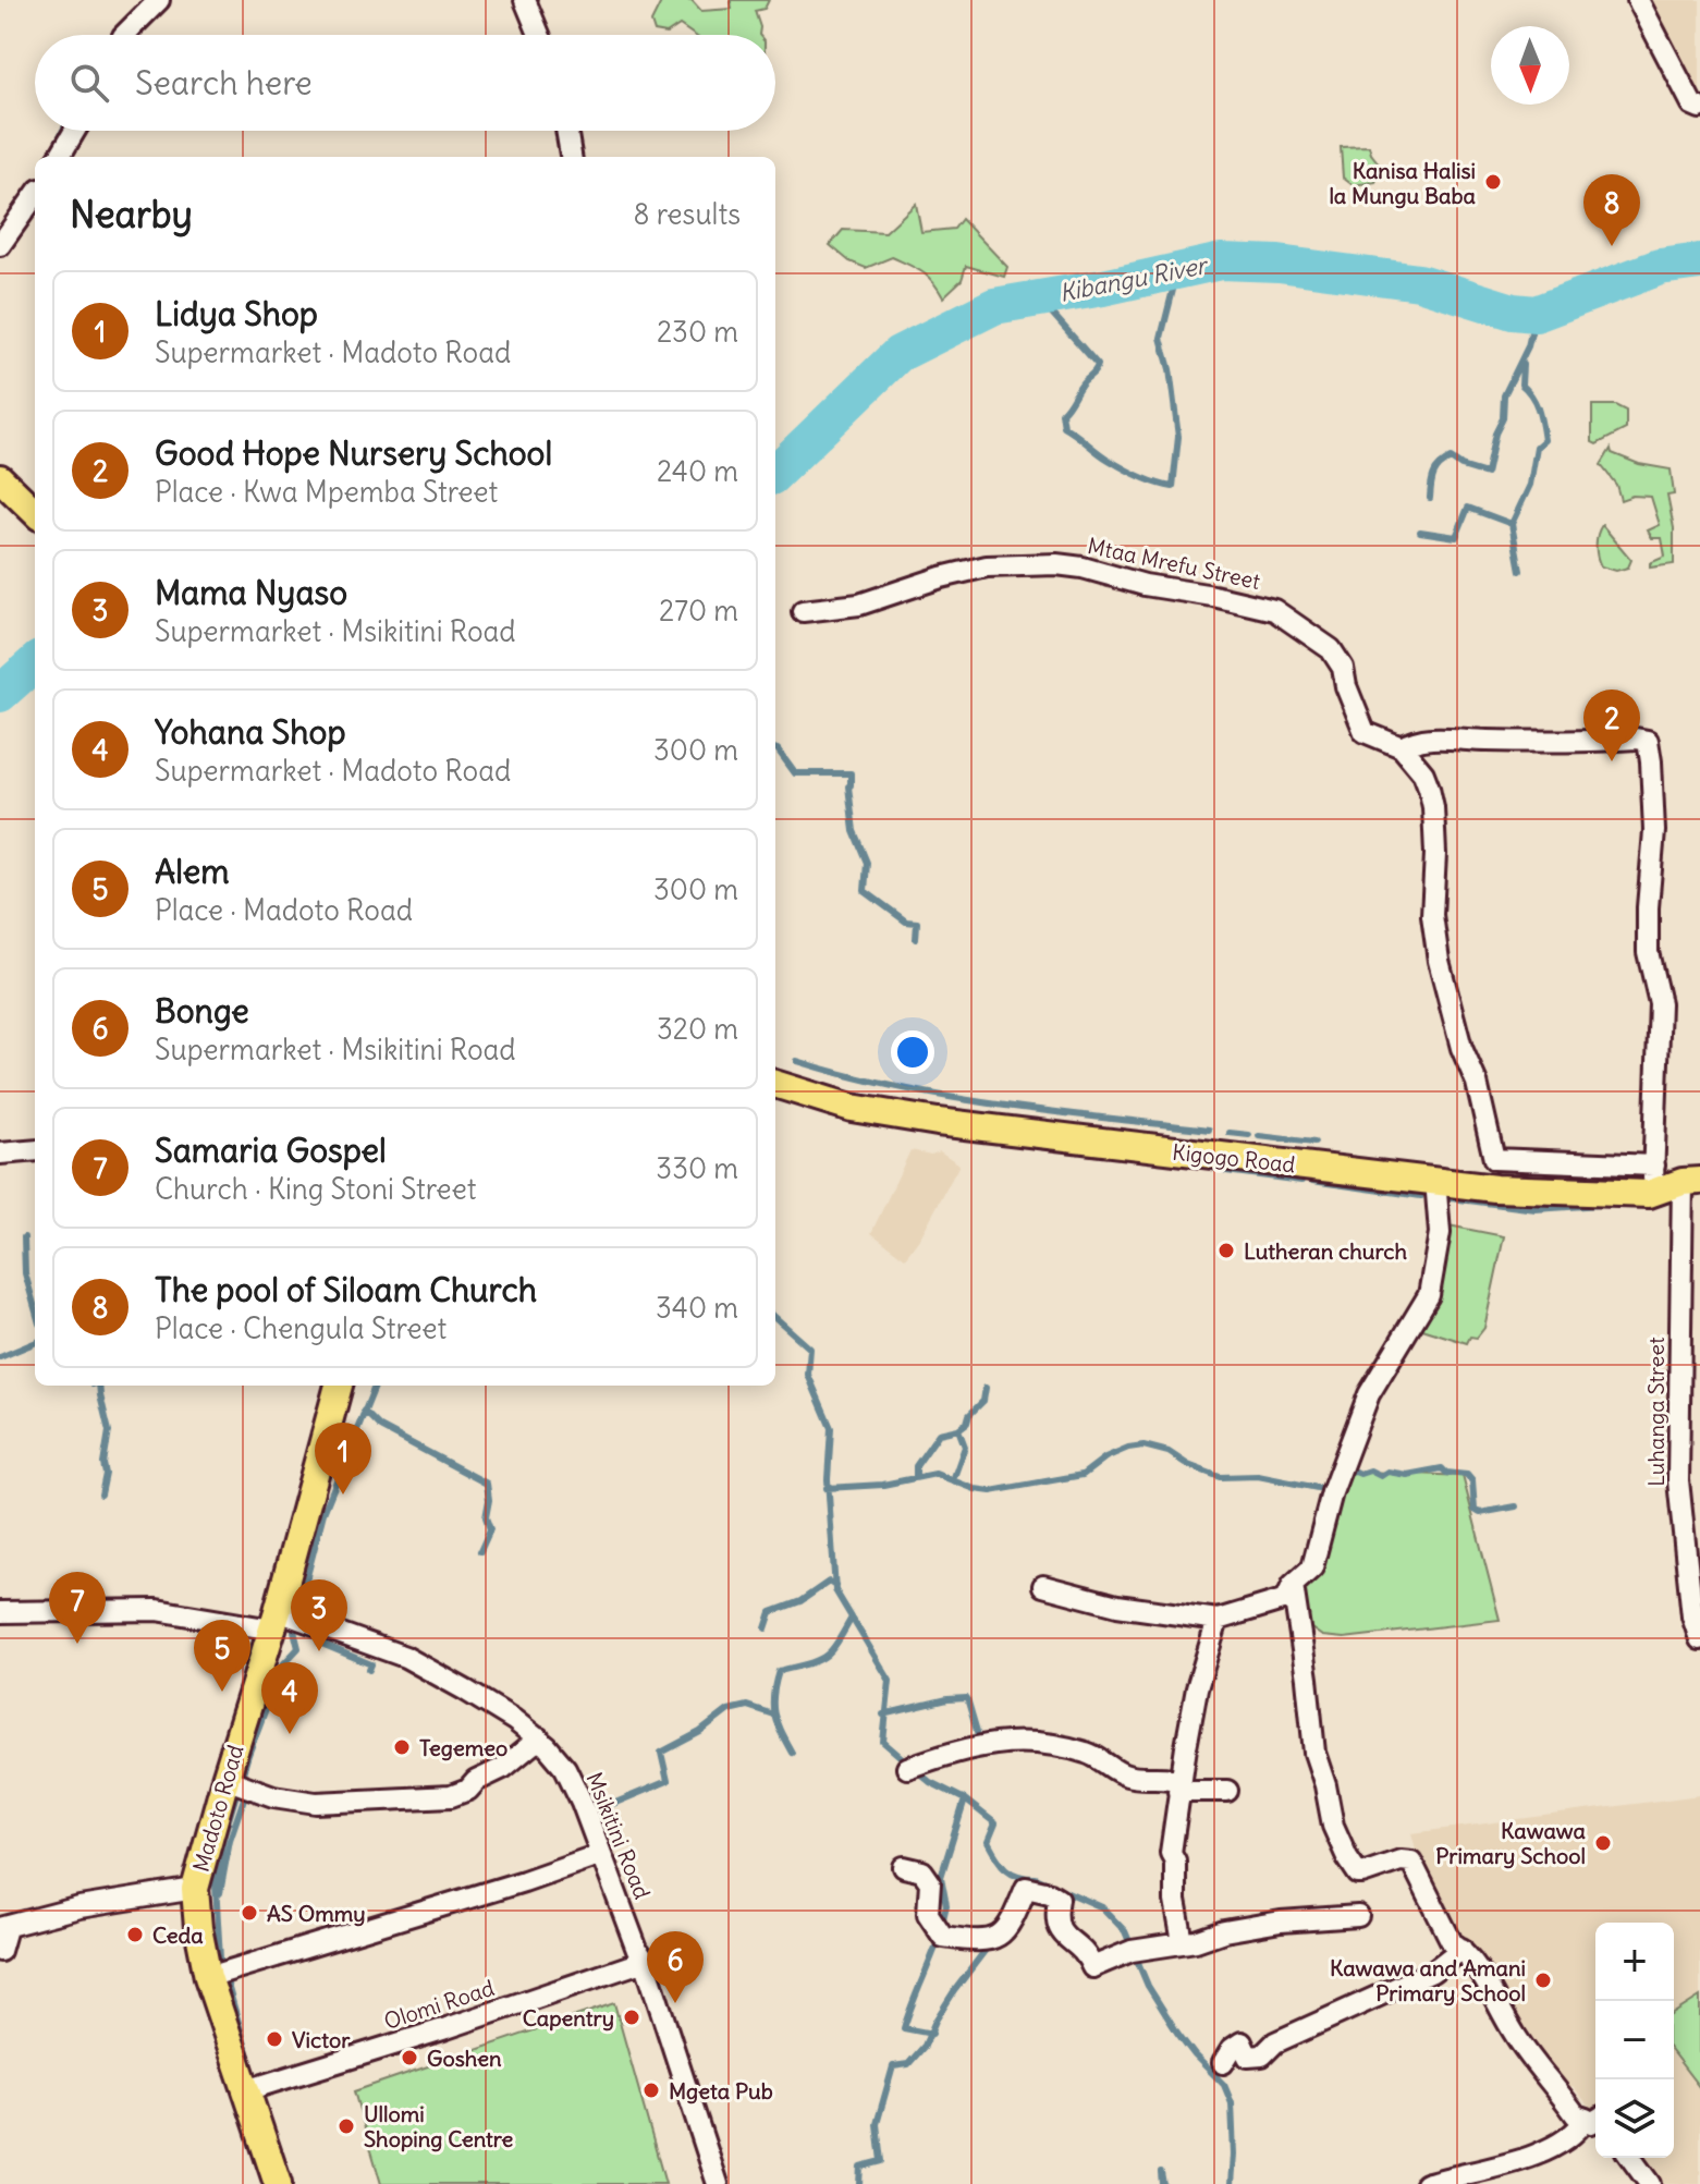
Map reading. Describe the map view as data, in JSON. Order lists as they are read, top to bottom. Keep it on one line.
{"streets":{"main road":["Kigogo Road","Madoto Road"],"street":["Mtaa Mrefu Street","Luhanga Street","Msikitini Road","Olomi Road"]},"crossings":[["Mtaa Mrefu Street","Kigogo Road"],["Kigogo Road","Luhanga Street"],["Madoto Road","Msikitini Road"],["Madoto Road","Olomi Road"],["Msikitini Road","Olomi Road"]],"water":["Kibangu River"],"places":["Kanisa Halisi la Mungu Baba","Lutheran church","Tegemeo","Kawawa Primary School","AS Ommy","Ceda","Kawawa and Amani Primary School","Capentry","Victor","Goshen","Mgeta Pub","Ullomi Shoping Centre"],"north":"bottom","page":{"search":"Search here","heading":["Nearby","8 results"],"pins":["8","2","1","7","3","5","4","6"],"list":[{"mark":"1","name":"Lidya Shop","note":"Supermarket · Madoto Road","value":"230 m"},{"mark":"2","name":"Good Hope Nursery School","note":"Place · Kwa Mpemba Street","value":"240 m"},{"mark":"3","name":"Mama Nyaso","note":"Supermarket · Msikitini Road","value":"270 m"},{"mark":"4","name":"Yohana Shop","note":"Supermarket · Madoto Road","value":"300 m"},{"mark":"5","name":"Alem","note":"Place · Madoto Road","value":"300 m"},{"mark":"6","name":"Bonge","note":"Supermarket · Msikitini Road","value":"320 m"},{"mark":"7","name":"Samaria Gospel","note":"Church · King Stoni Street","value":"330 m"},{"mark":"8","name":"The pool of Siloam Church","note":"Place · Chengula Street","value":"340 m"}],"map_buttons":["+","−"]}}
